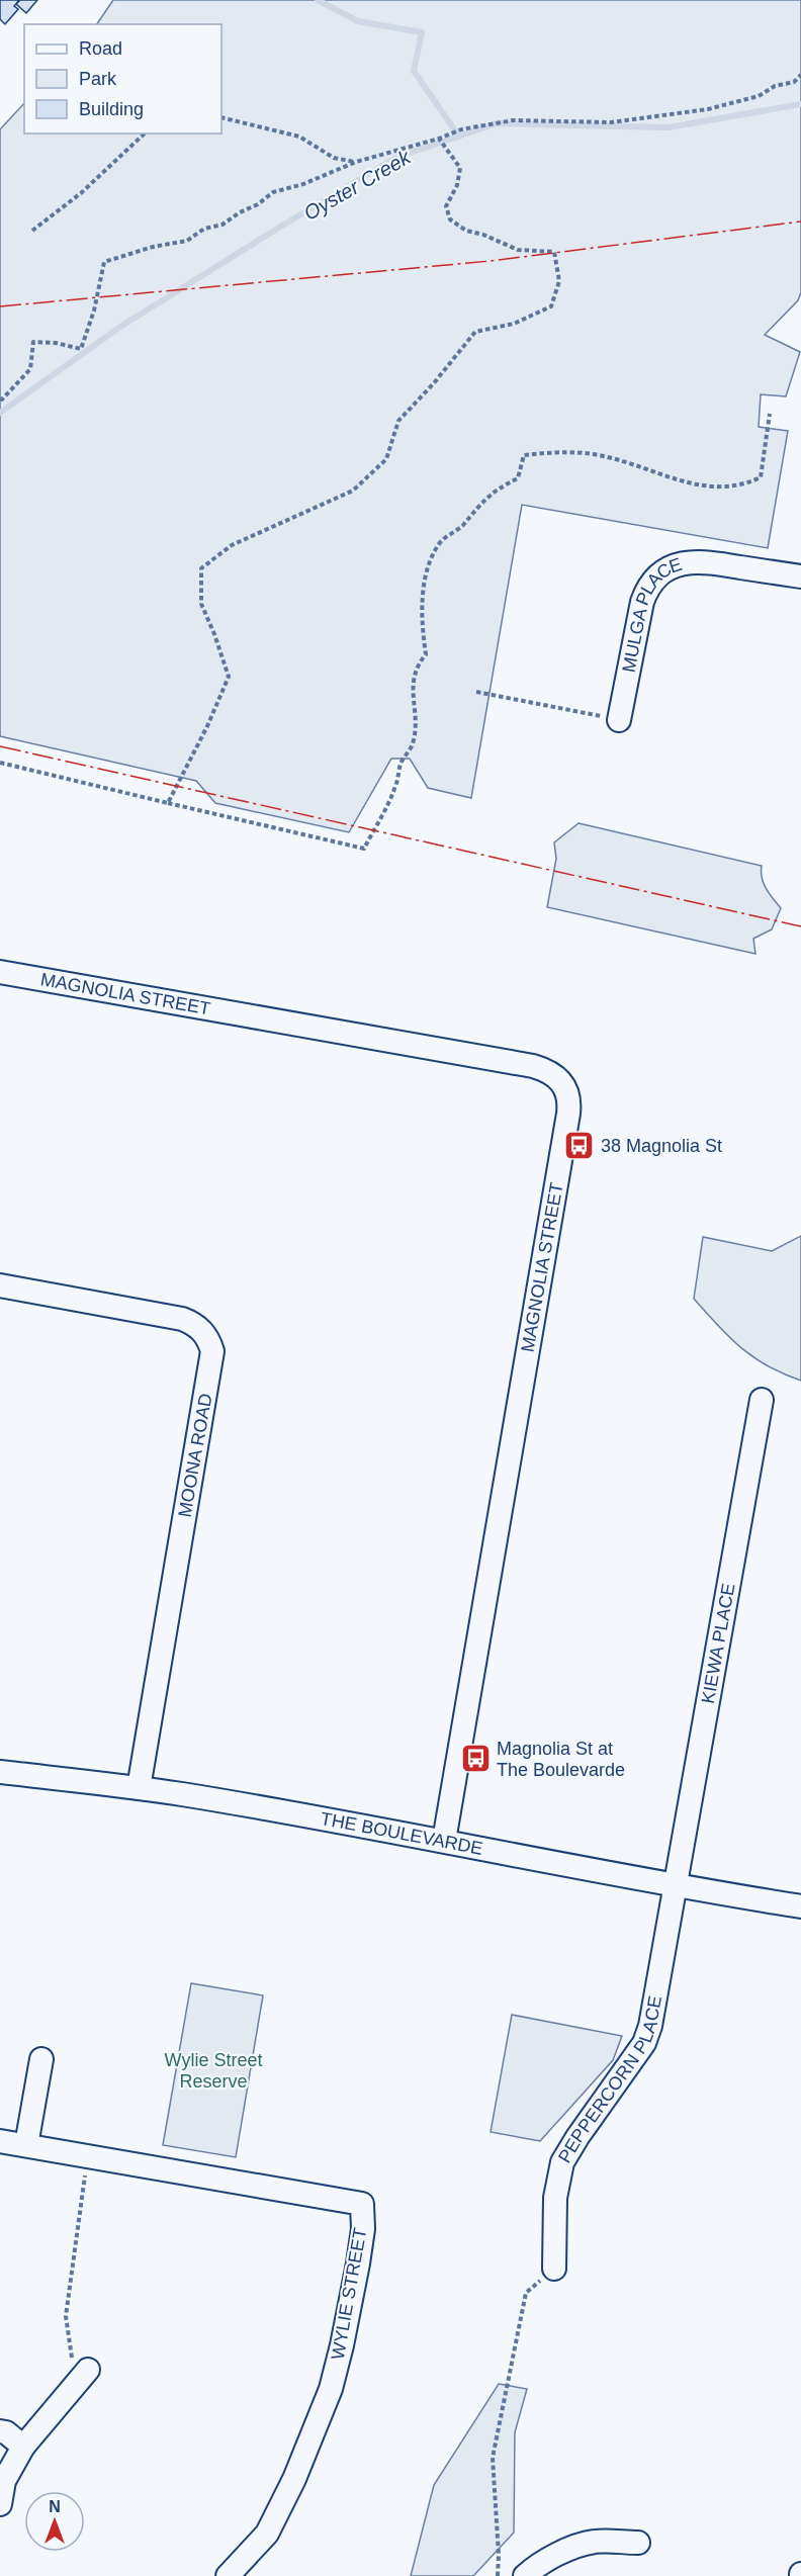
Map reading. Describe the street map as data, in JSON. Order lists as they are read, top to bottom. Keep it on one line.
{"streets":{"street":["MULGA PLACE","MAGNOLIA STREET","MOONA ROAD","KIEWA PLACE","THE BOULEVARDE","PEPPERCORN PLACE","WYLIE STREET"]},"crossings":[["MAGNOLIA STREET","THE BOULEVARDE"],["MOONA ROAD","THE BOULEVARDE"],["KIEWA PLACE","THE BOULEVARDE"],["KIEWA PLACE","PEPPERCORN PLACE"],["THE BOULEVARDE","PEPPERCORN PLACE"]],"water":["Oyster Creek"],"parks":["Wylie Street Reserve"],"places":{"bus stop":["38 Magnolia St","Magnolia St at The Boulevarde"]},"legend":["Road","Park","Building"],"north":"top"}
